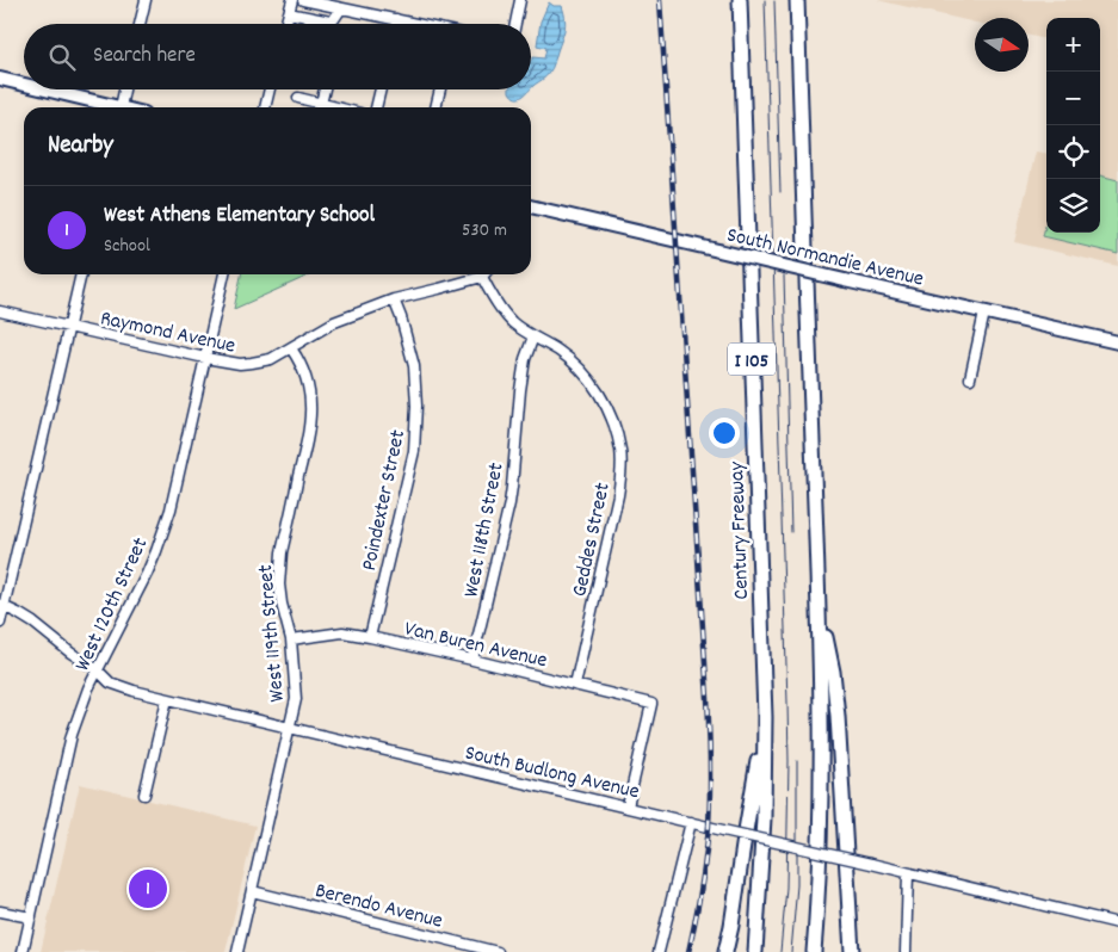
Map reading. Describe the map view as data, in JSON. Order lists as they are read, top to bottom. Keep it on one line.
{"streets":{"highway":["I 105","Century Freeway"],"main road":["South Normandie Avenue"],"street":["Raymond Avenue","Poindexter Street","West 118th Street","Geddes Street","West 120th Street","West 119th Street","Van Buren Avenue","South Budlong Avenue","Berendo Avenue"]},"crossings":[["Raymond Avenue","Poindexter Street"],["Raymond Avenue","Geddes Street"],["Raymond Avenue","West 120th Street"],["Raymond Avenue","West 119th Street"],["Poindexter Street","Van Buren Avenue"],["West 118th Street","Geddes Street"],["West 118th Street","Van Buren Avenue"],["Geddes Street","Van Buren Avenue"],["West 120th Street","South Budlong Avenue"],["West 119th Street","Van Buren Avenue"],["West 119th Street","South Budlong Avenue"],["West 119th Street","Berendo Avenue"],["Van Buren Avenue","South Budlong Avenue"]],"north":"right","page":{"map_buttons":["+","−"],"search":"Search here","heading":"Nearby","list":[{"mark":"1","name":"West Athens Elementary School","note":"School","value":"530 m"}],"pins":"1"}}
